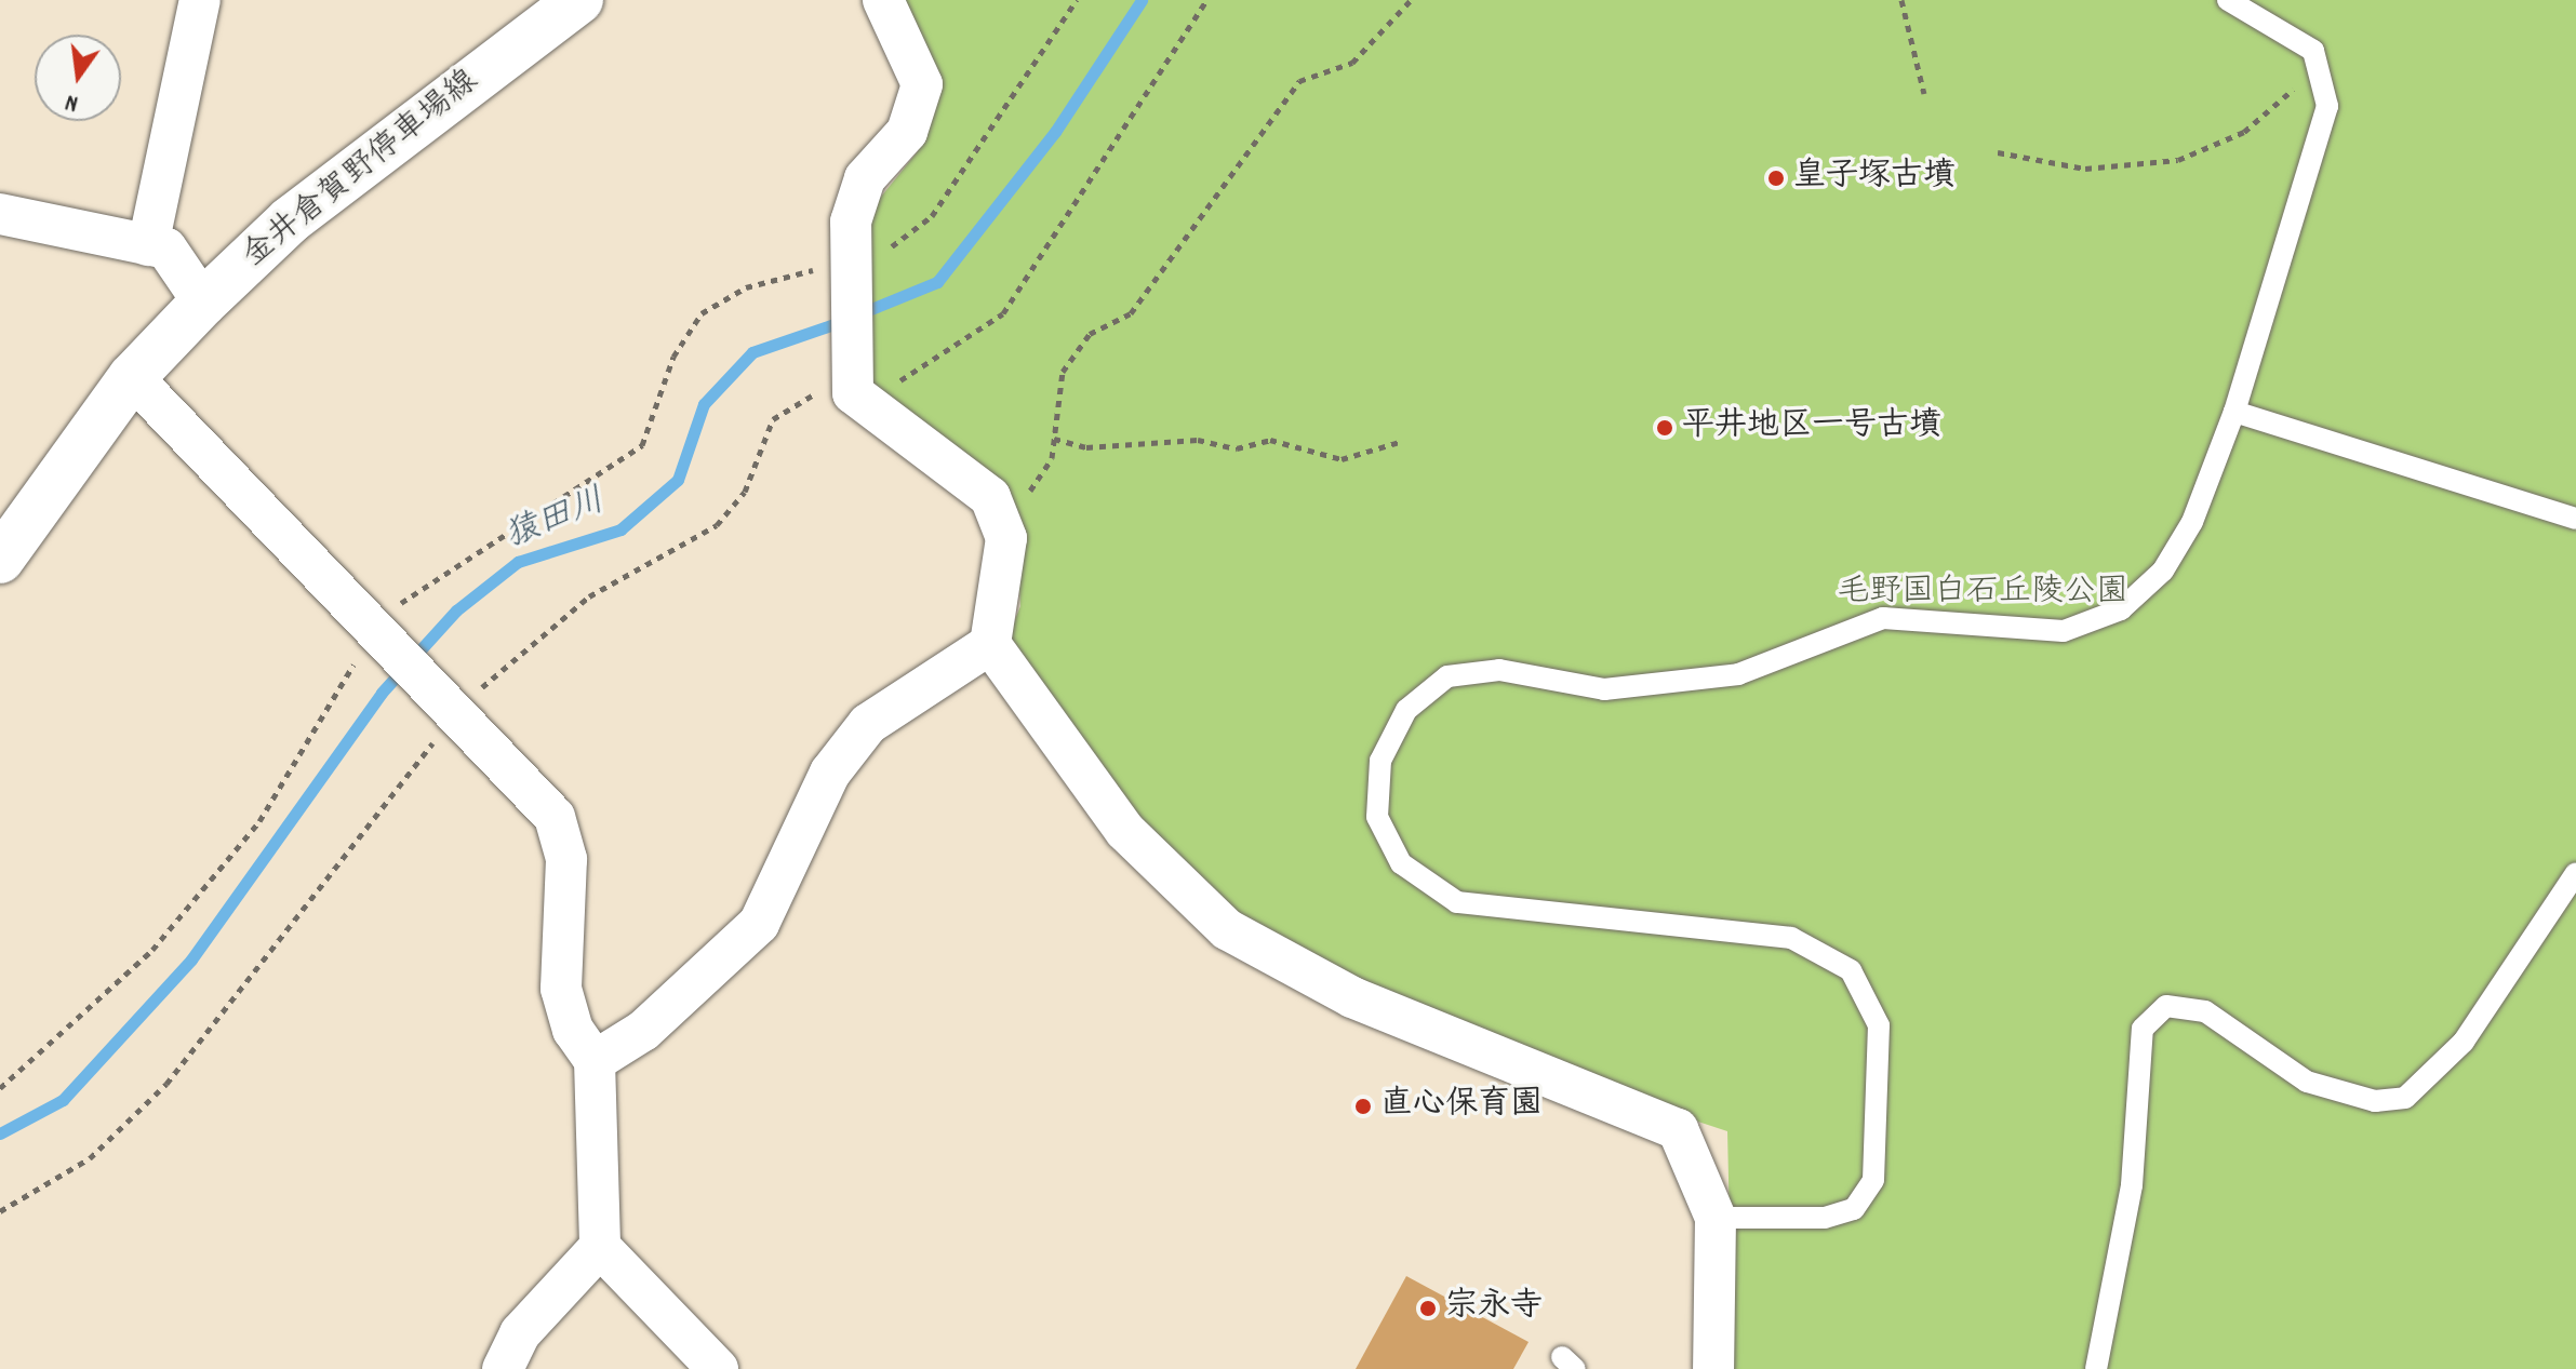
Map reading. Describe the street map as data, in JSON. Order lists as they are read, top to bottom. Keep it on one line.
{"streets":{"main road":["金井倉賀野停車場線"]},"water":["猿田川"],"parks":["毛野国白石丘陵公園"],"places":["皇子塚古墳","平井地区一号古墳","直心保育園","宗永寺"],"north":"bottom"}
